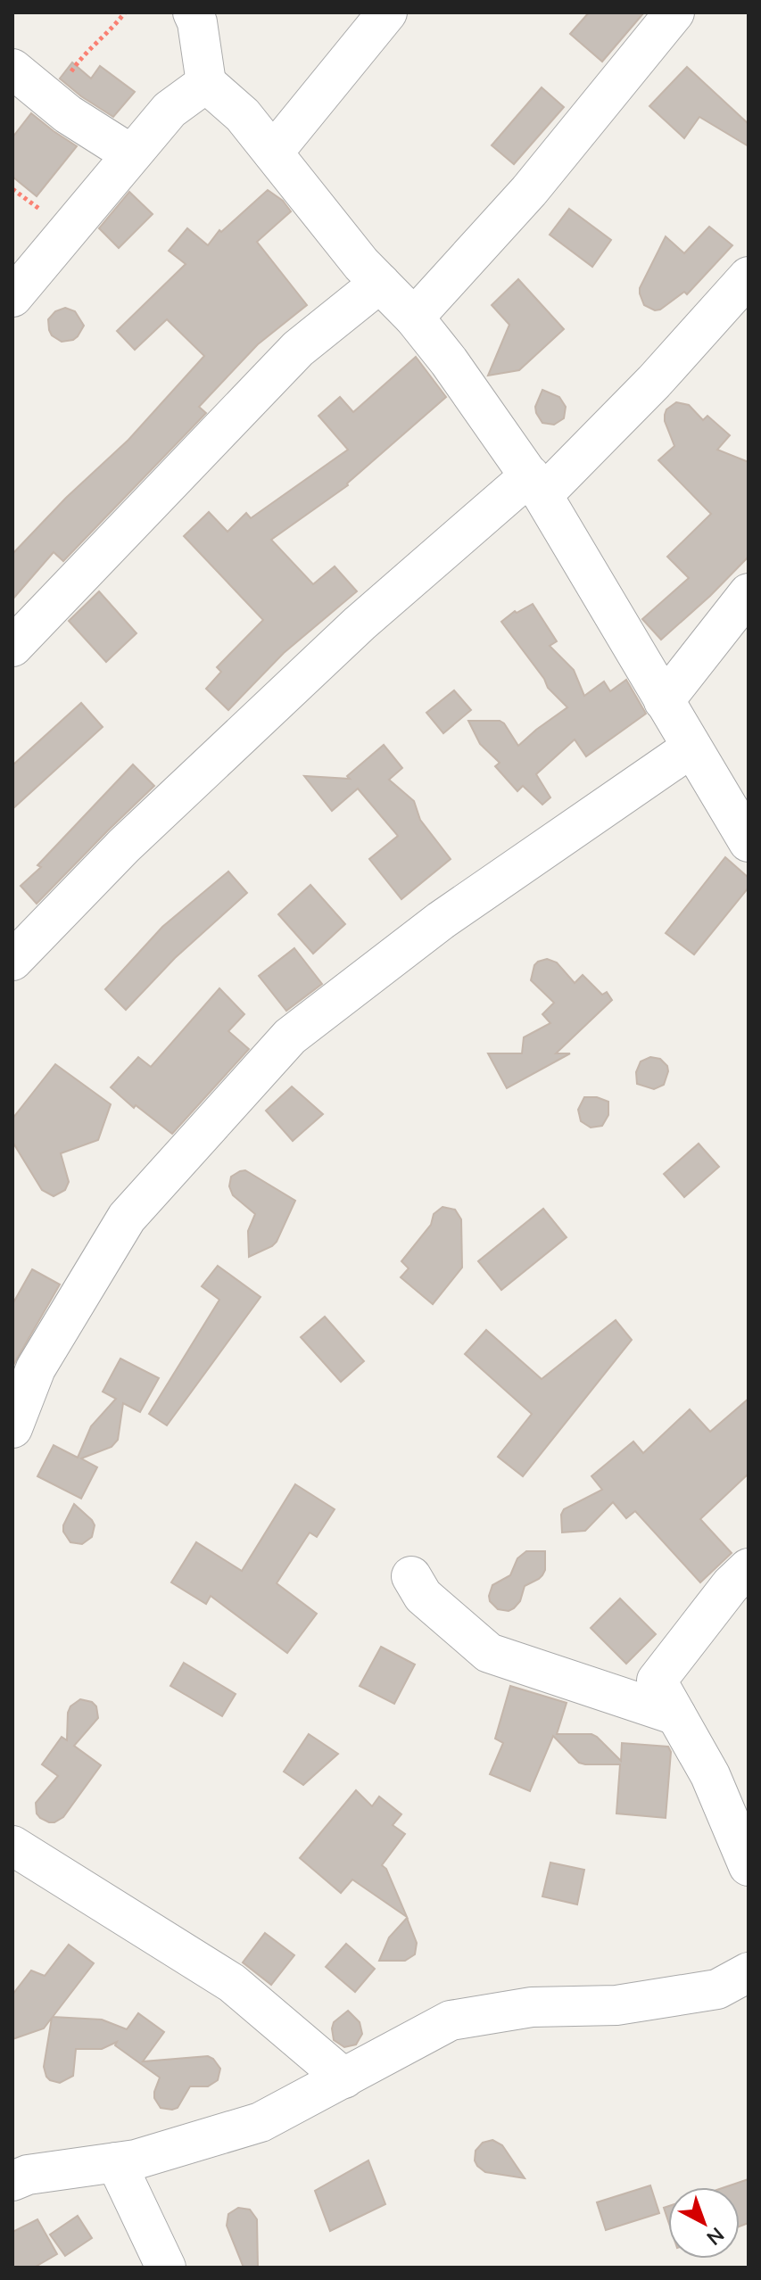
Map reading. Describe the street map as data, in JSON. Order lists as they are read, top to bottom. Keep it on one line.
{"north":"bottom right"}
